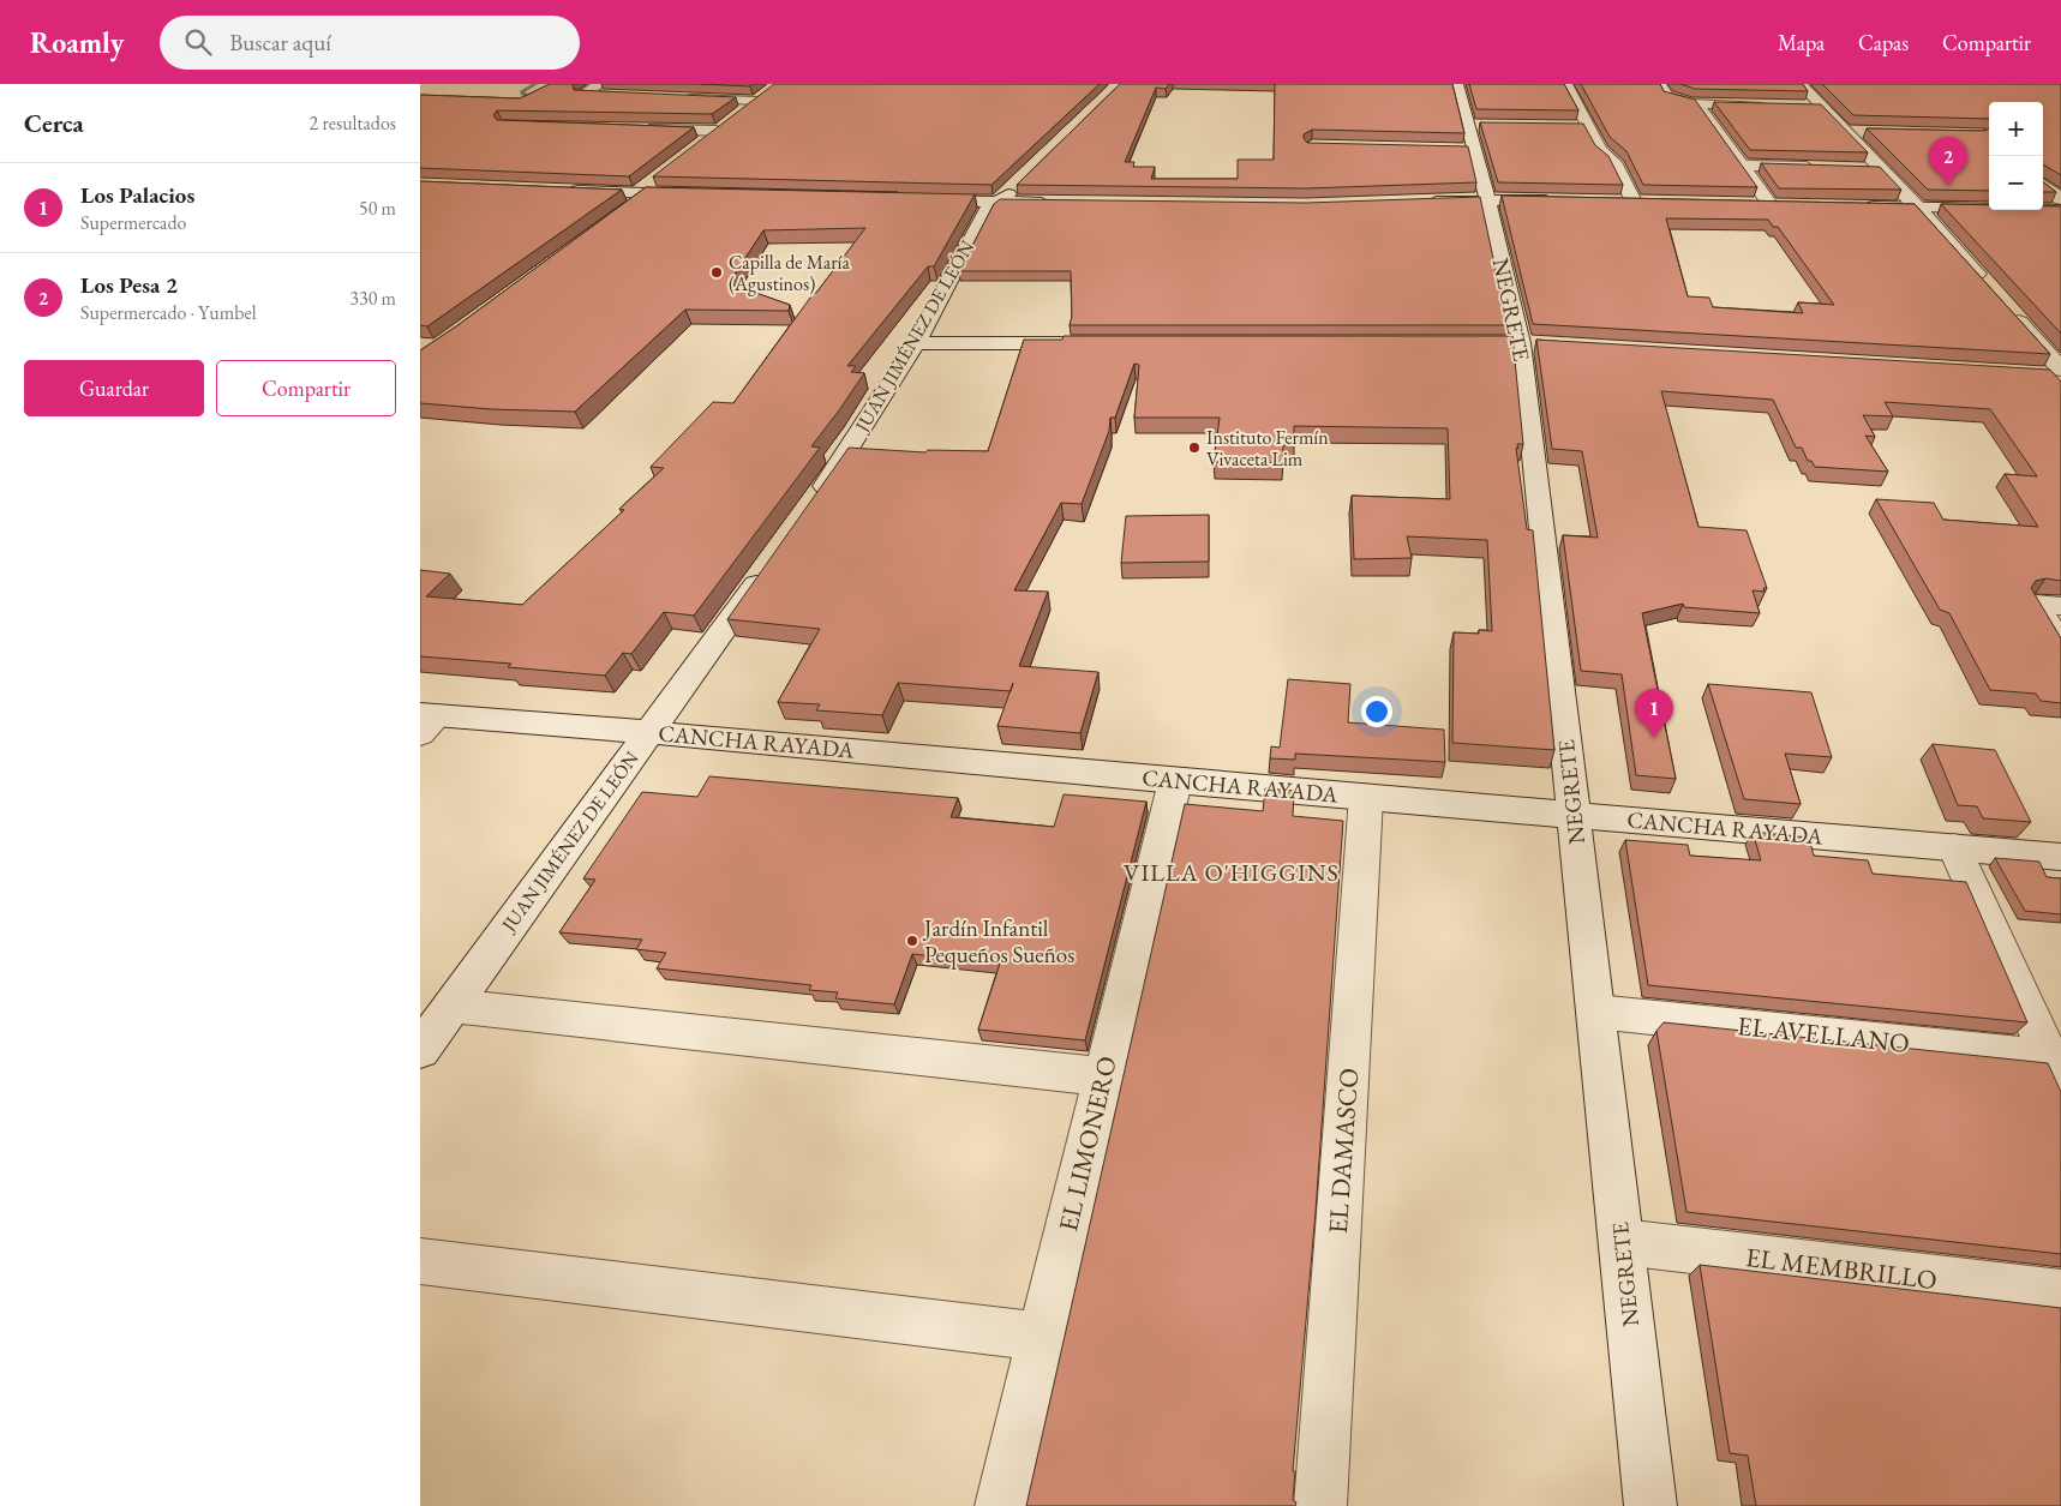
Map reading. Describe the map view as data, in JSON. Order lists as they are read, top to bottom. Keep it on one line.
{"streets":{"street":["NEGRETE","JUAN JIMÉNEZ DE LEÓN","CANCHA RAYADA","EL AVELLANO","EL LIMONERO","EL DAMASCO","EL MEMBRILLO"]},"crossings":[["NEGRETE","CANCHA RAYADA"],["NEGRETE","EL AVELLANO"],["NEGRETE","EL MEMBRILLO"],["JUAN JIMÉNEZ DE LEÓN","CANCHA RAYADA"],["CANCHA RAYADA","EL LIMONERO"],["CANCHA RAYADA","EL DAMASCO"]],"districts":["VILLA O'HIGGINS"],"places":["Capilla de María (Agustinos)","Instituto Fermín Vivaceta Lim","Jardín Infantil Pequeños Sueños"],"page":{"header":"Roamly","search":"Buscar aquí","nav":["Mapa","Capas","Compartir"],"heading":["Cerca","2 resultados"],"map_buttons":["+","−"],"pins":["2","1"],"list":[{"mark":"1","name":"Los Palacios","note":"Supermercado","value":"50 m"},{"mark":"2","name":"Los Pesa 2","note":"Supermercado · Yumbel","value":"330 m"}],"buttons":["Guardar","Compartir"]}}
